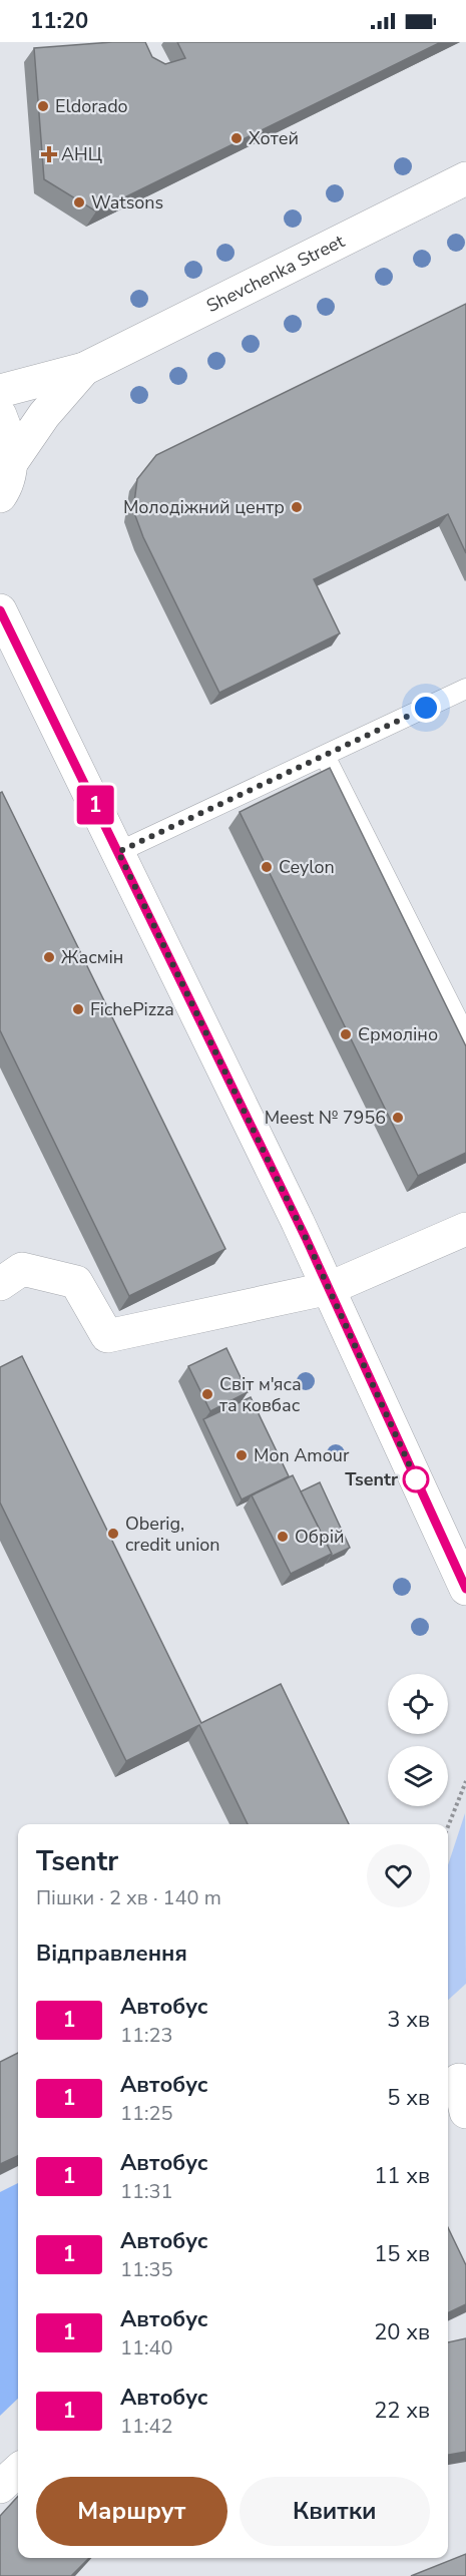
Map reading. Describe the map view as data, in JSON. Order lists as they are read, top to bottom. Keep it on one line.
{"streets":{"street":["Shevchenka Street"]},"places":{"other":["Eldorado","Хотей","Watsons","Молодіжний центр","Ceylon","Жасмін","FichePizza","Єрмоліно","Meest № 7956","Світ м'яса та ковбас","Mon Amour","Tsentr","Oberig, credit union","Обрій"],"health":["АНЦ"]},"lines":["bus line 1"],"page":{"status":"11:20","on_map":"1","heading":[["Tsentr","Пішки · 2 хв · 140 m"],"Відправлення"],"list":[{"mark":"1","name":"Автобус","note":"11:23","value":"3 хв"},{"mark":"1","name":"Автобус","note":"11:25","value":"5 хв"},{"mark":"1","name":"Автобус","note":"11:31","value":"11 хв"},{"mark":"1","name":"Автобус","note":"11:35","value":"15 хв"},{"mark":"1","name":"Автобус","note":"11:40","value":"20 хв"},{"mark":"1","name":"Автобус","note":"11:42","value":"22 хв"}],"buttons":["Маршрут","Квитки"]}}
